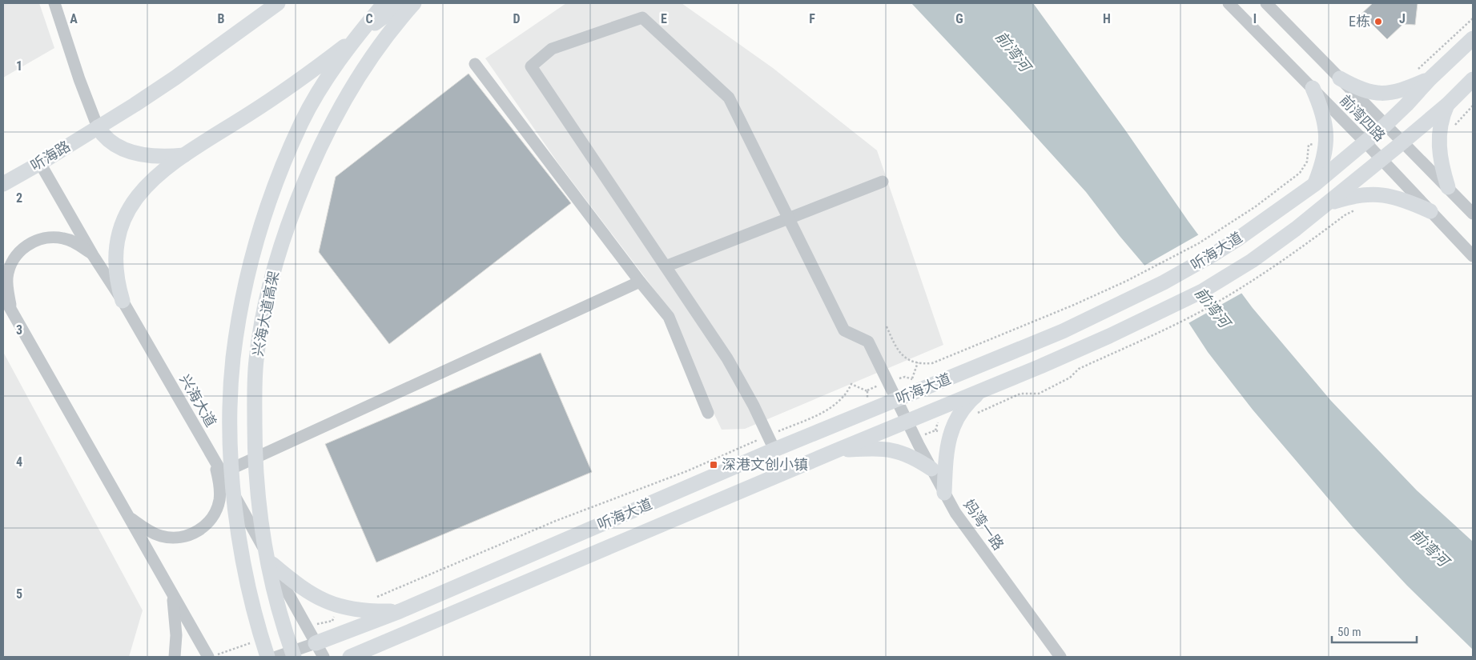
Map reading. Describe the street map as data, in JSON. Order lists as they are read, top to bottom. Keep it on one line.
{"streets":{"main road":["听海路","听海大道","兴海大道高架"],"street":["前湾四路","兴海大道","妈湾一路"]},"crossings":[["前湾四路","听海大道"],["听海路","兴海大道"],["听海大道","兴海大道"],["听海大道","妈湾一路"]],"water":["前湾河"],"places":{"other":["E栋"],"transit":["深港文创小镇"]},"scale_bar":"50 m","grid":{"columns":["A","B","C","D","E","F","G","H","I","J"],"rows":["1","2","3","4","5"]}}
